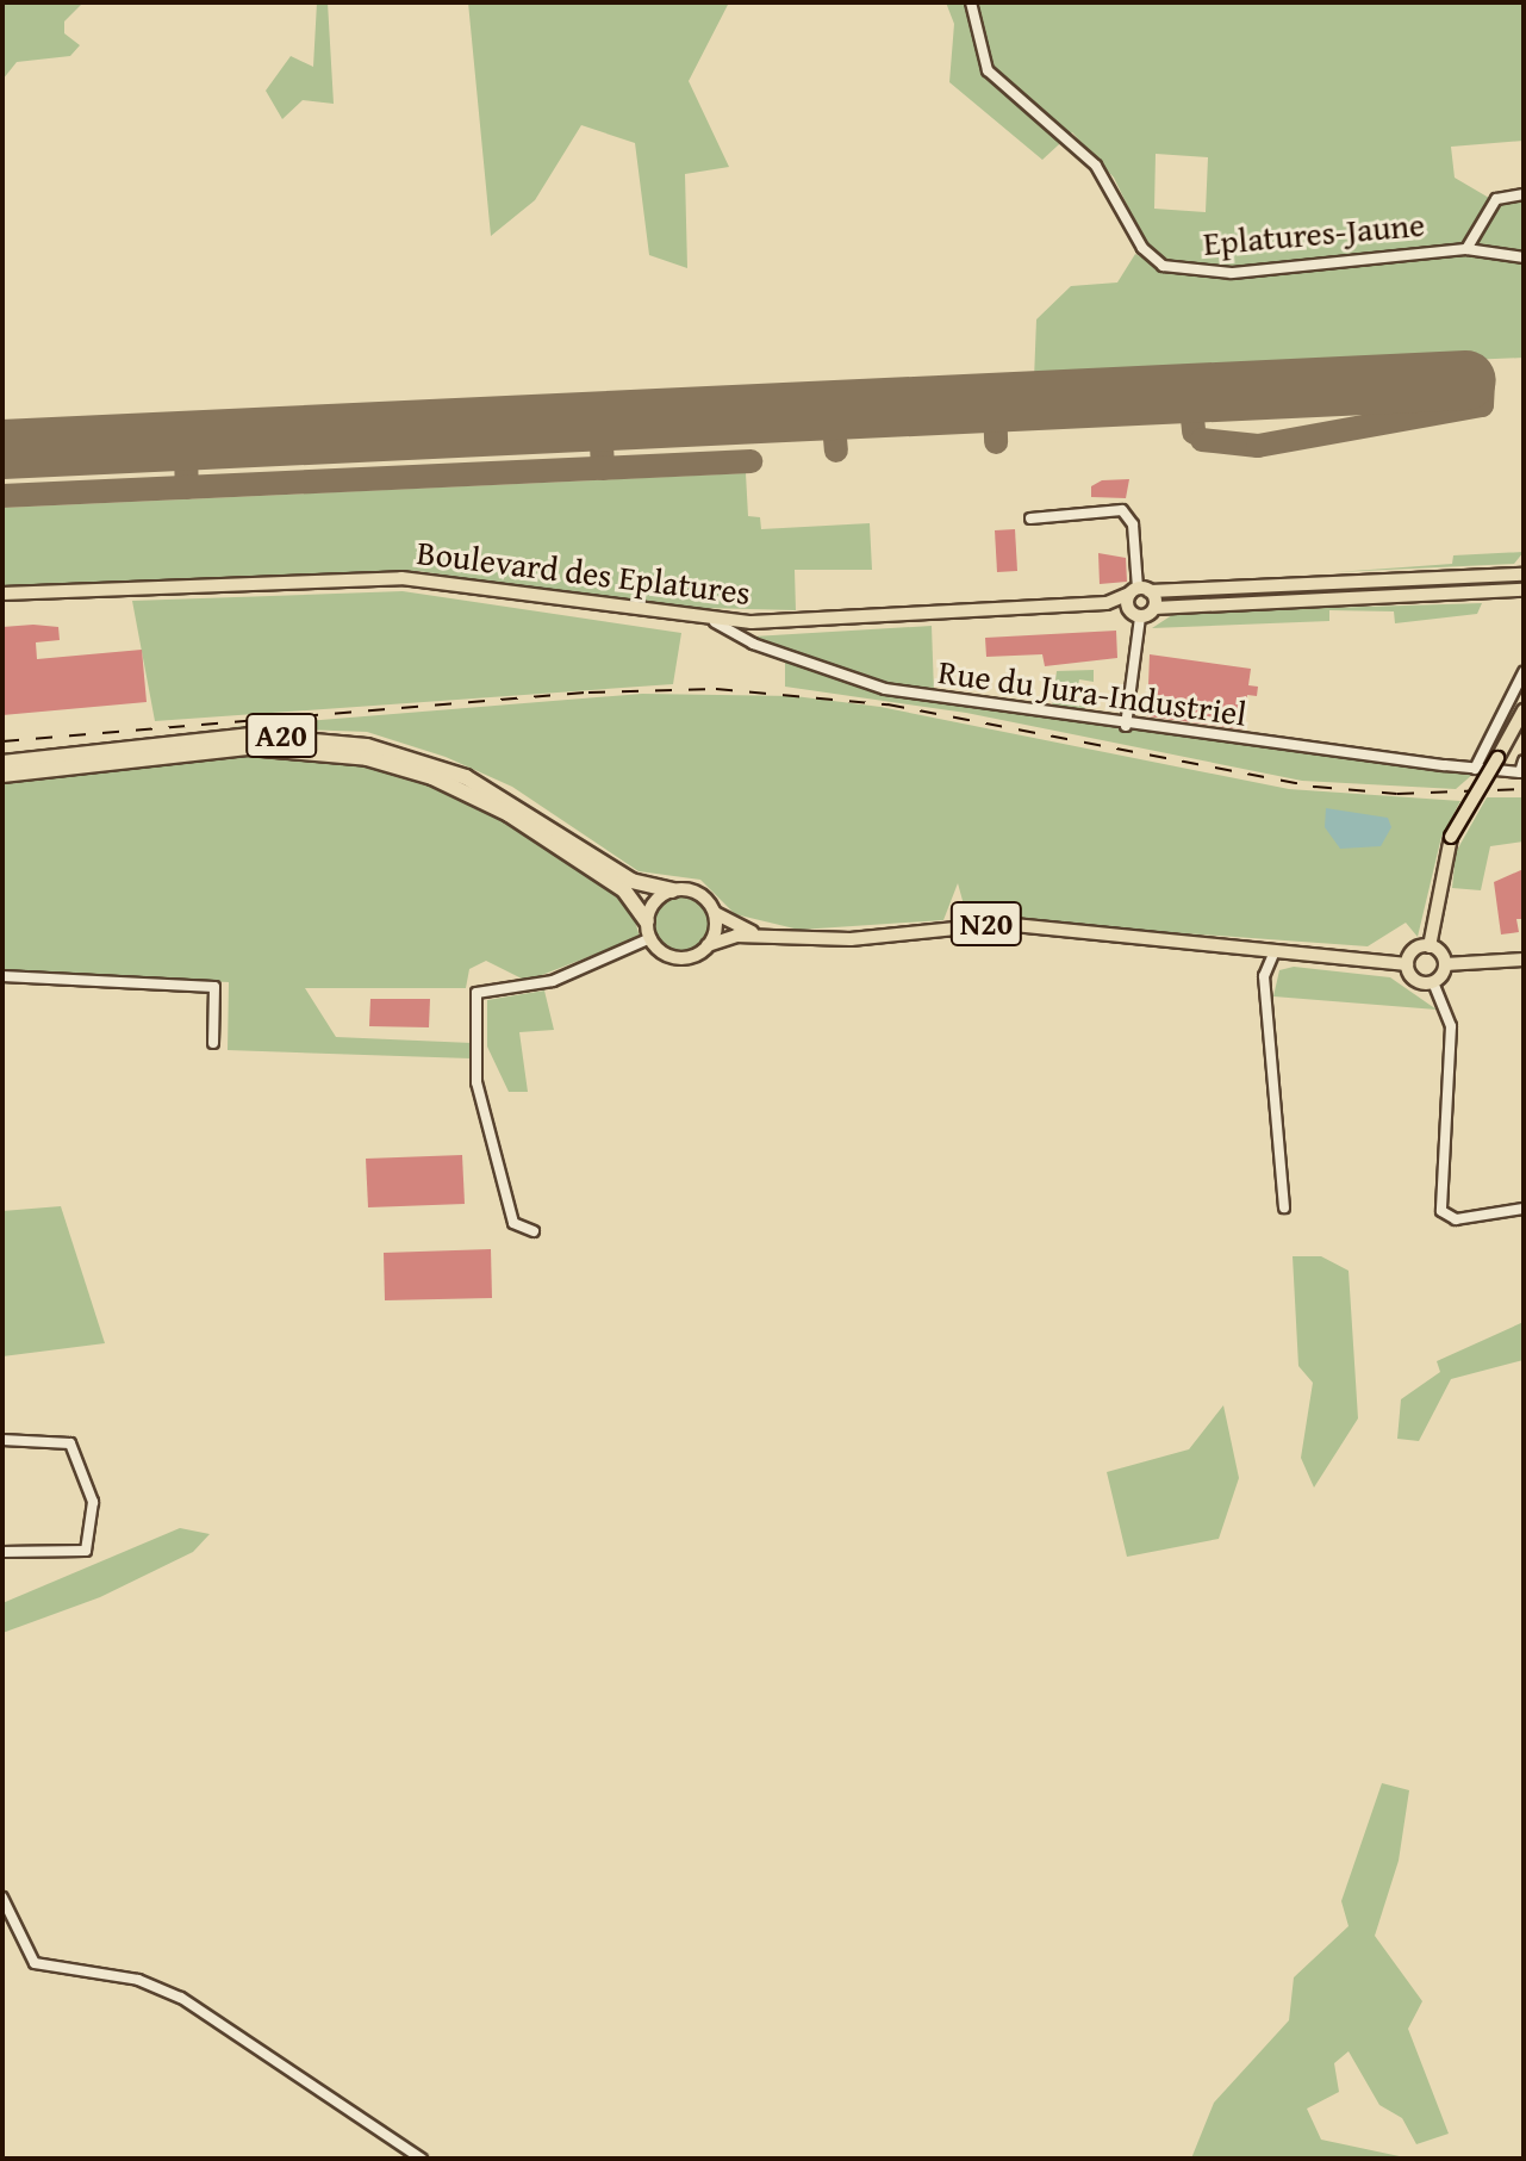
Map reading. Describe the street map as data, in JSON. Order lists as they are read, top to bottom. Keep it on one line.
{"streets":{"highway":["A20"],"main road":["Boulevard des Eplatures","N20"],"street":["Eplatures-Jaune","Rue du Jura-Industriel"]},"crossings":[["Boulevard des Eplatures","Rue du Jura-Industriel"],["A20","N20"]]}
